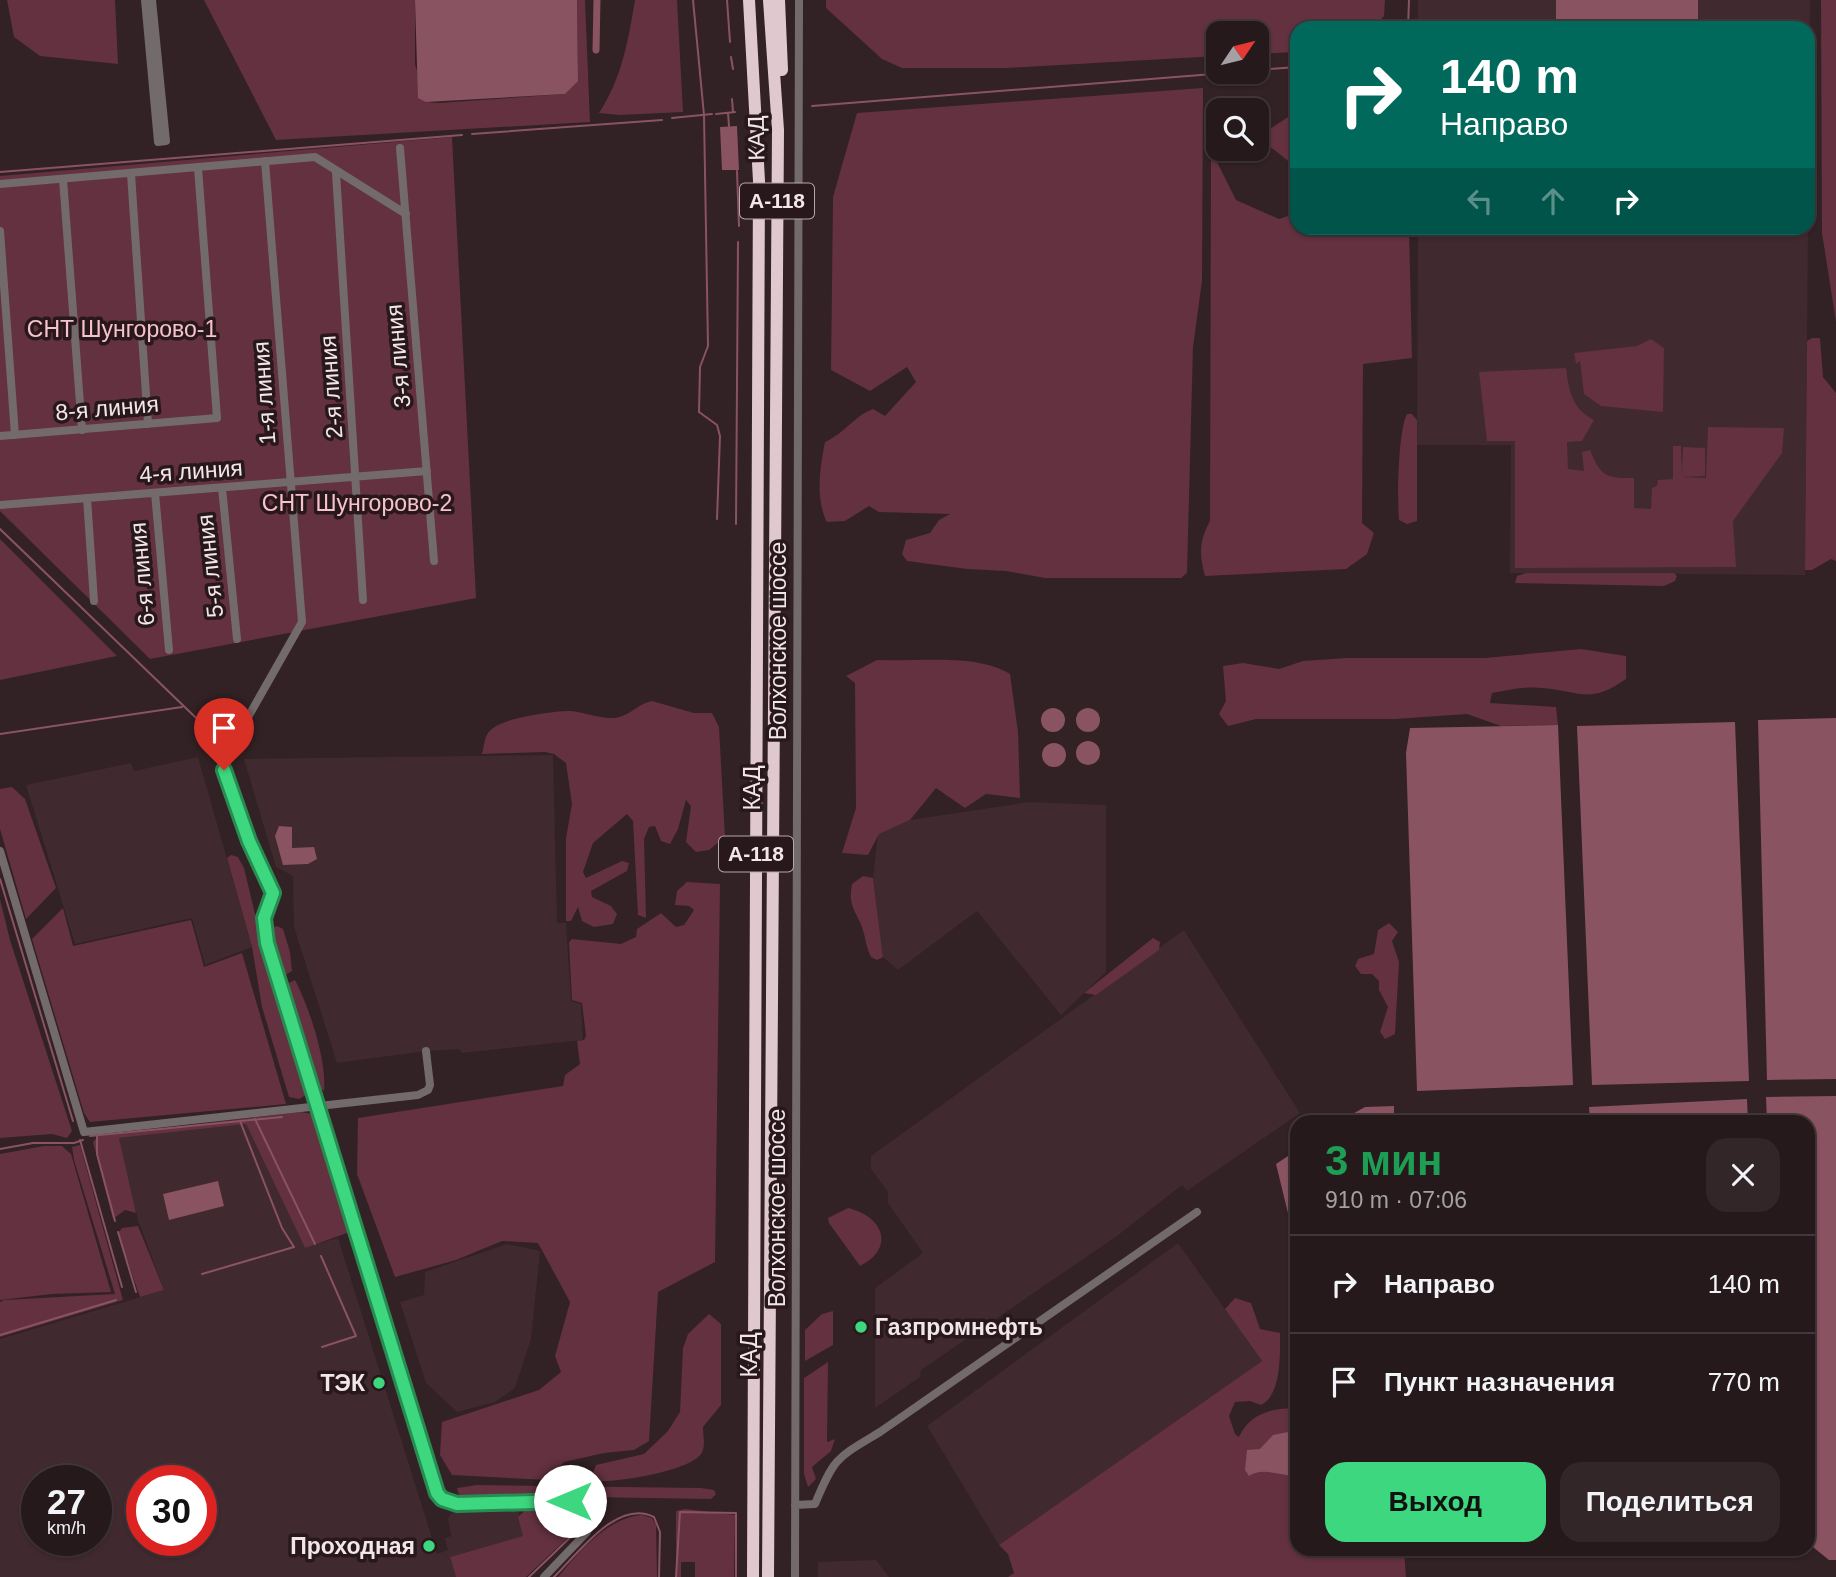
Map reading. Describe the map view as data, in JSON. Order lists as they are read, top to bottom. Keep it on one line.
{"streets":{"highway":["КАД","А-118"],"street":["3-я линия","2-я линия","1-я линия","8-я линия","4-я линия","5-я линия","6-я линия","Волхонское шоссе"]},"crossings":[["3-я линия","4-я линия"],["2-я линия","4-я линия"],["1-я линия","4-я линия"],["4-я линия","5-я линия"],["4-я линия","6-я линия"]],"parks":["СНТ Шунгорово-1","СНТ Шунгорово-2"],"places":["Газпромнефть","ТЭК","Проходная"],"north":"top right","page":{"turn":["140 m","Направо"],"heading":["3 мин","910 m · 07:06"],"list":[{"name":"Направо","value":"140 m"},{"name":"Пункт назначения","value":"770 m"}],"buttons":["Выход","Поделиться"],"speed":"27 km/h","limit":"30"}}
